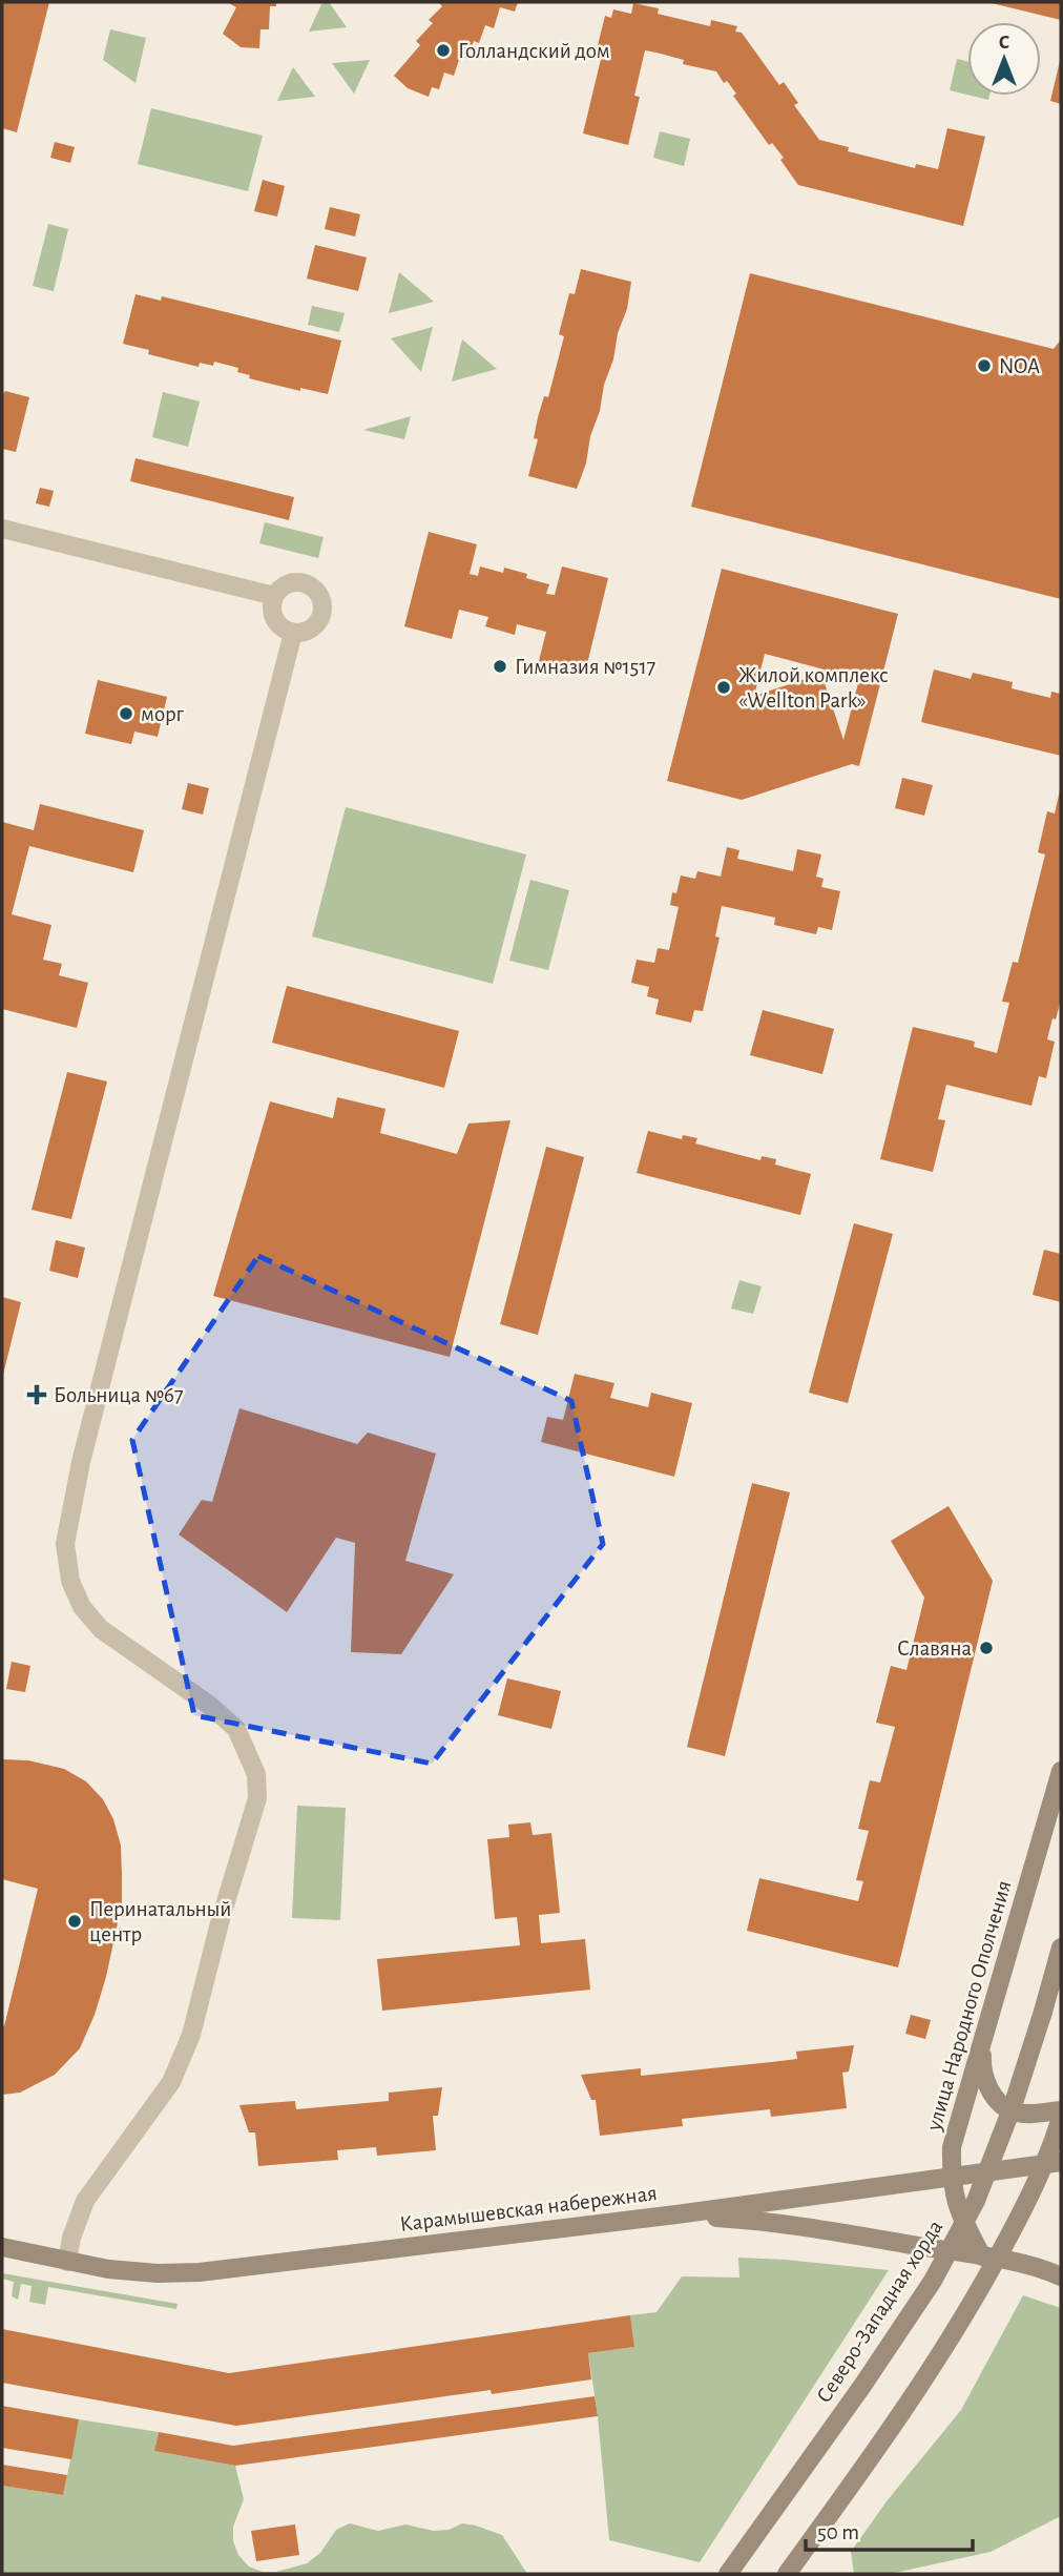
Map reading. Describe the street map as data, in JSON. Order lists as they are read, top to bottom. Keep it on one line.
{"streets":{"main road":["улица Народного Ополчения","Карамышевская набережная","Северо-Западная хорда"]},"crossings":[["улица Народного Ополчения","Карамышевская набережная"]],"places":{"other":["Голландский дом","NOA","Гимназия №1517","Жилой комплекс «Wellton Park»","морг","Славяна","Перинатальный центр"],"health":["Больница №67"]},"scale_bar":"50 m","north":"top"}
